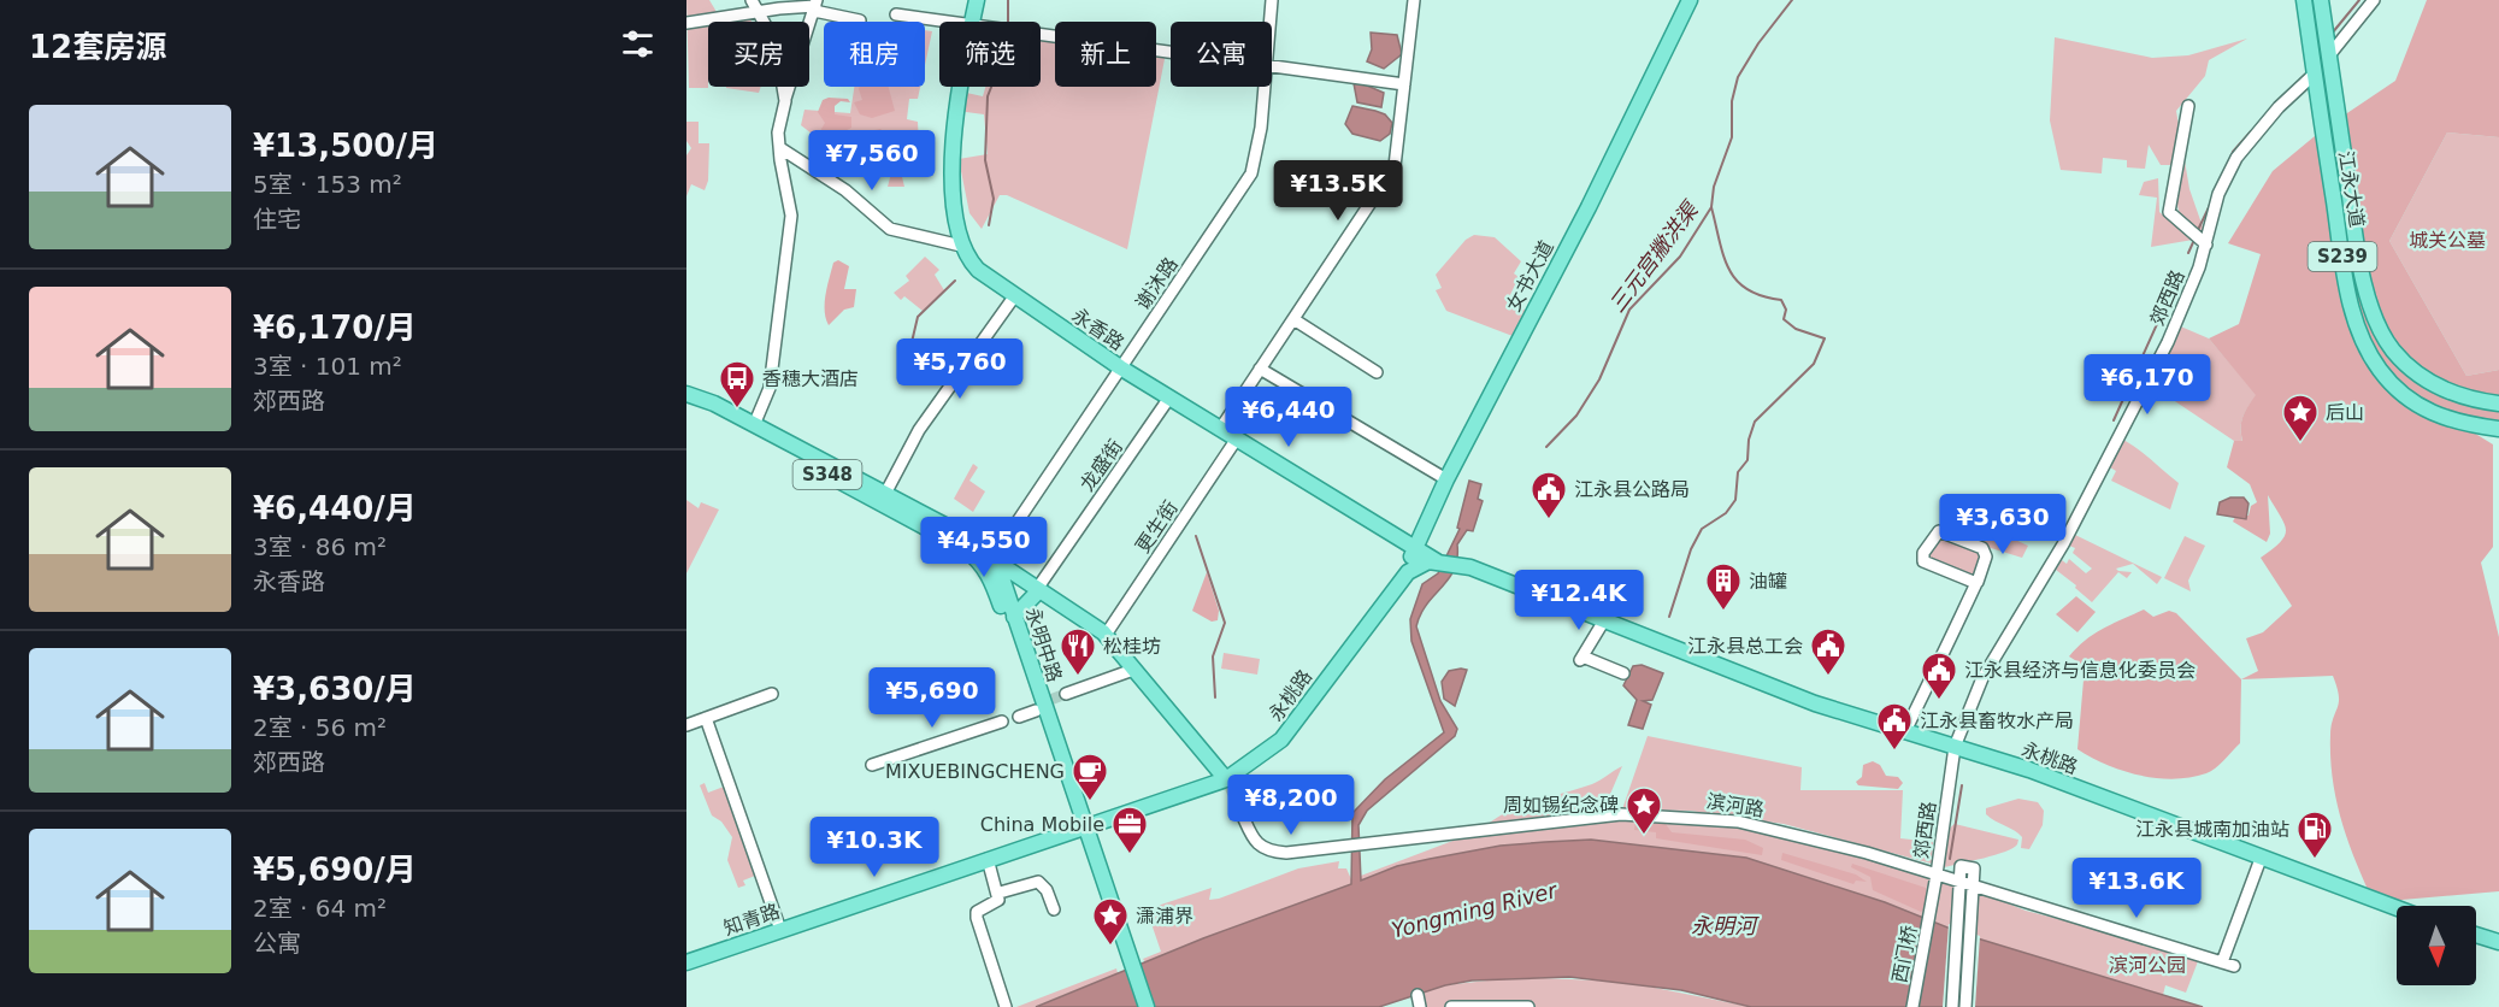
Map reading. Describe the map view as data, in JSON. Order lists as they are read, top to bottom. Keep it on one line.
{"streets":{"main road":["江永大道","S239","女书大道","永香路","S348","永明中路","永桃路","知青路"],"street":["谢沐路","郊西路","龙盛街","更生街","滨河路","西门桥"]},"crossings":[["江永大道","郊西路"],["女书大道","永香路"],["女书大道","永桃路"],["谢沐路","永香路"],["谢沐路","永明中路"],["郊西路","永桃路"],["郊西路","滨河路"],["郊西路","西门桥"],["永香路","龙盛街"],["永香路","更生街"],["永香路","永桃路"],["永明中路","永桃路"],["永明中路","知青路"],["永桃路","知青路"]],"water":["三元宫撇洪渠","Yongming River","永明河"],"parks":["城关公墓","滨河公园"],"places":{"bus stop":["香穗大酒店"],"place":["后山","周如锡纪念碑","潇浦界"],"public building":["江永县公路局","江永县总工会","江永县经济与信息化委员会","江永县畜牧水产局"],"building":["油罐"],"restaurant":["松桂坊"],"cafe":["MIXUEBINGCHENG"],"office":["China Mobile"],"fuel station":["江永县城南加油站"]},"north":"bottom","page":{"heading":"12套房源","chip":["买房","租房","筛选","新上","公寓"],"list":[{"name":"¥13,500/月","note":"5室 · 153 m² · 住宅"},{"name":"¥6,170/月","note":"3室 · 101 m² · 郊西路"},{"name":"¥6,440/月","note":"3室 · 86 m² · 永香路"},{"name":"¥3,630/月","note":"2室 · 56 m² · 郊西路"},{"name":"¥5,690/月","note":"2室 · 64 m² · 公寓"}],"price":["¥7,560","¥13.5K","¥5,760","¥6,170","¥6,440","¥3,630","¥4,550","¥12.4K","¥5,690","¥8,200","¥10.3K","¥13.6K"]}}
